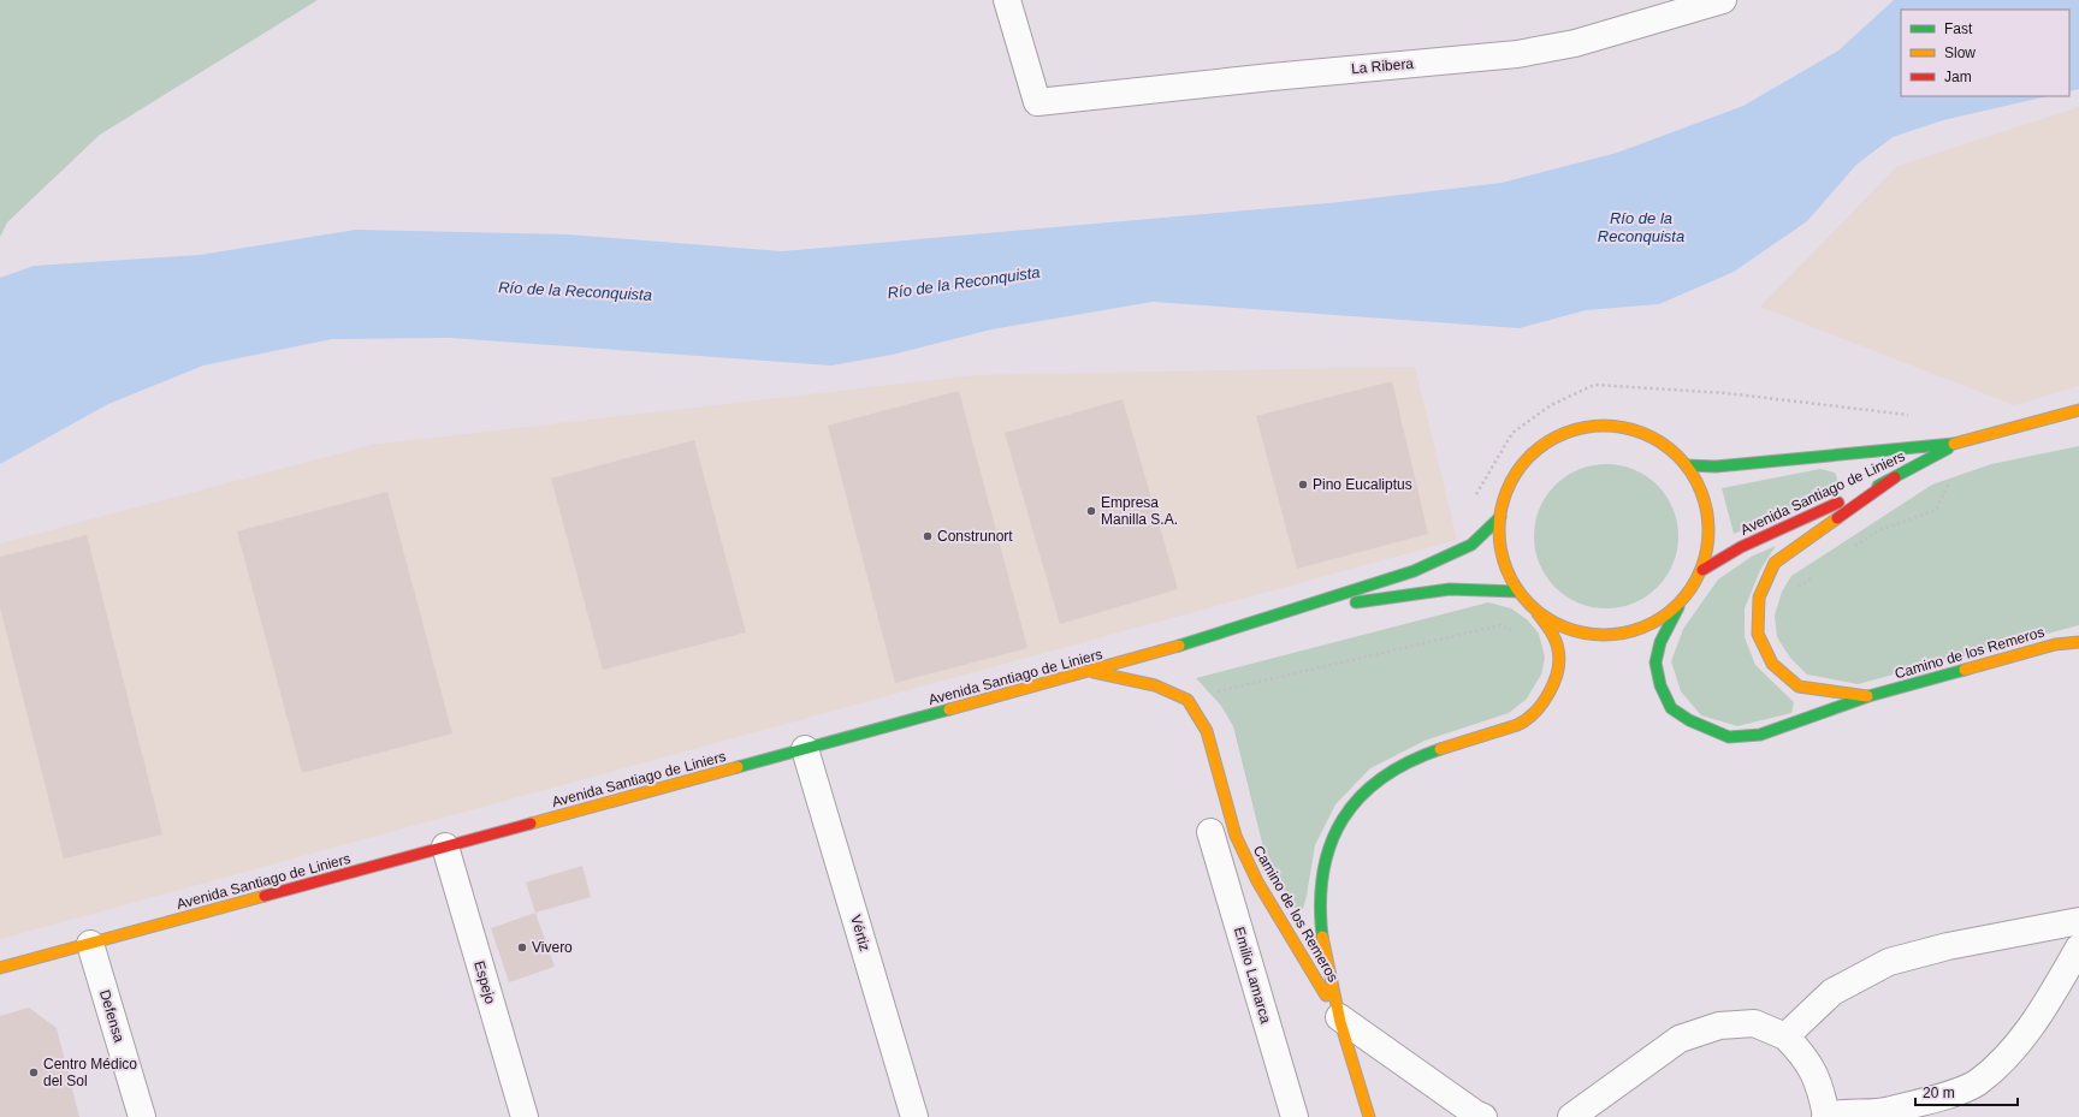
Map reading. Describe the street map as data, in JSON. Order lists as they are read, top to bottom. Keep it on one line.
{"streets":{"main road":["Avenida Santiago de Liniers","Camino de los Remeros"],"street":["La Ribera","Vértiz","Emilio Lamarca","Espejo","Defensa"]},"crossings":[["Avenida Santiago de Liniers","Camino de los Remeros"],["Avenida Santiago de Liniers","Vértiz"],["Avenida Santiago de Liniers","Espejo"],["Avenida Santiago de Liniers","Defensa"]],"water":["Río de la Reconquista"],"places":["Pino Eucaliptus","Empresa Manilla S.A.","Construnort","Vivero","Centro Médico del Sol"],"legend":["Fast","Slow","Jam"],"scale_bar":"20 m"}
